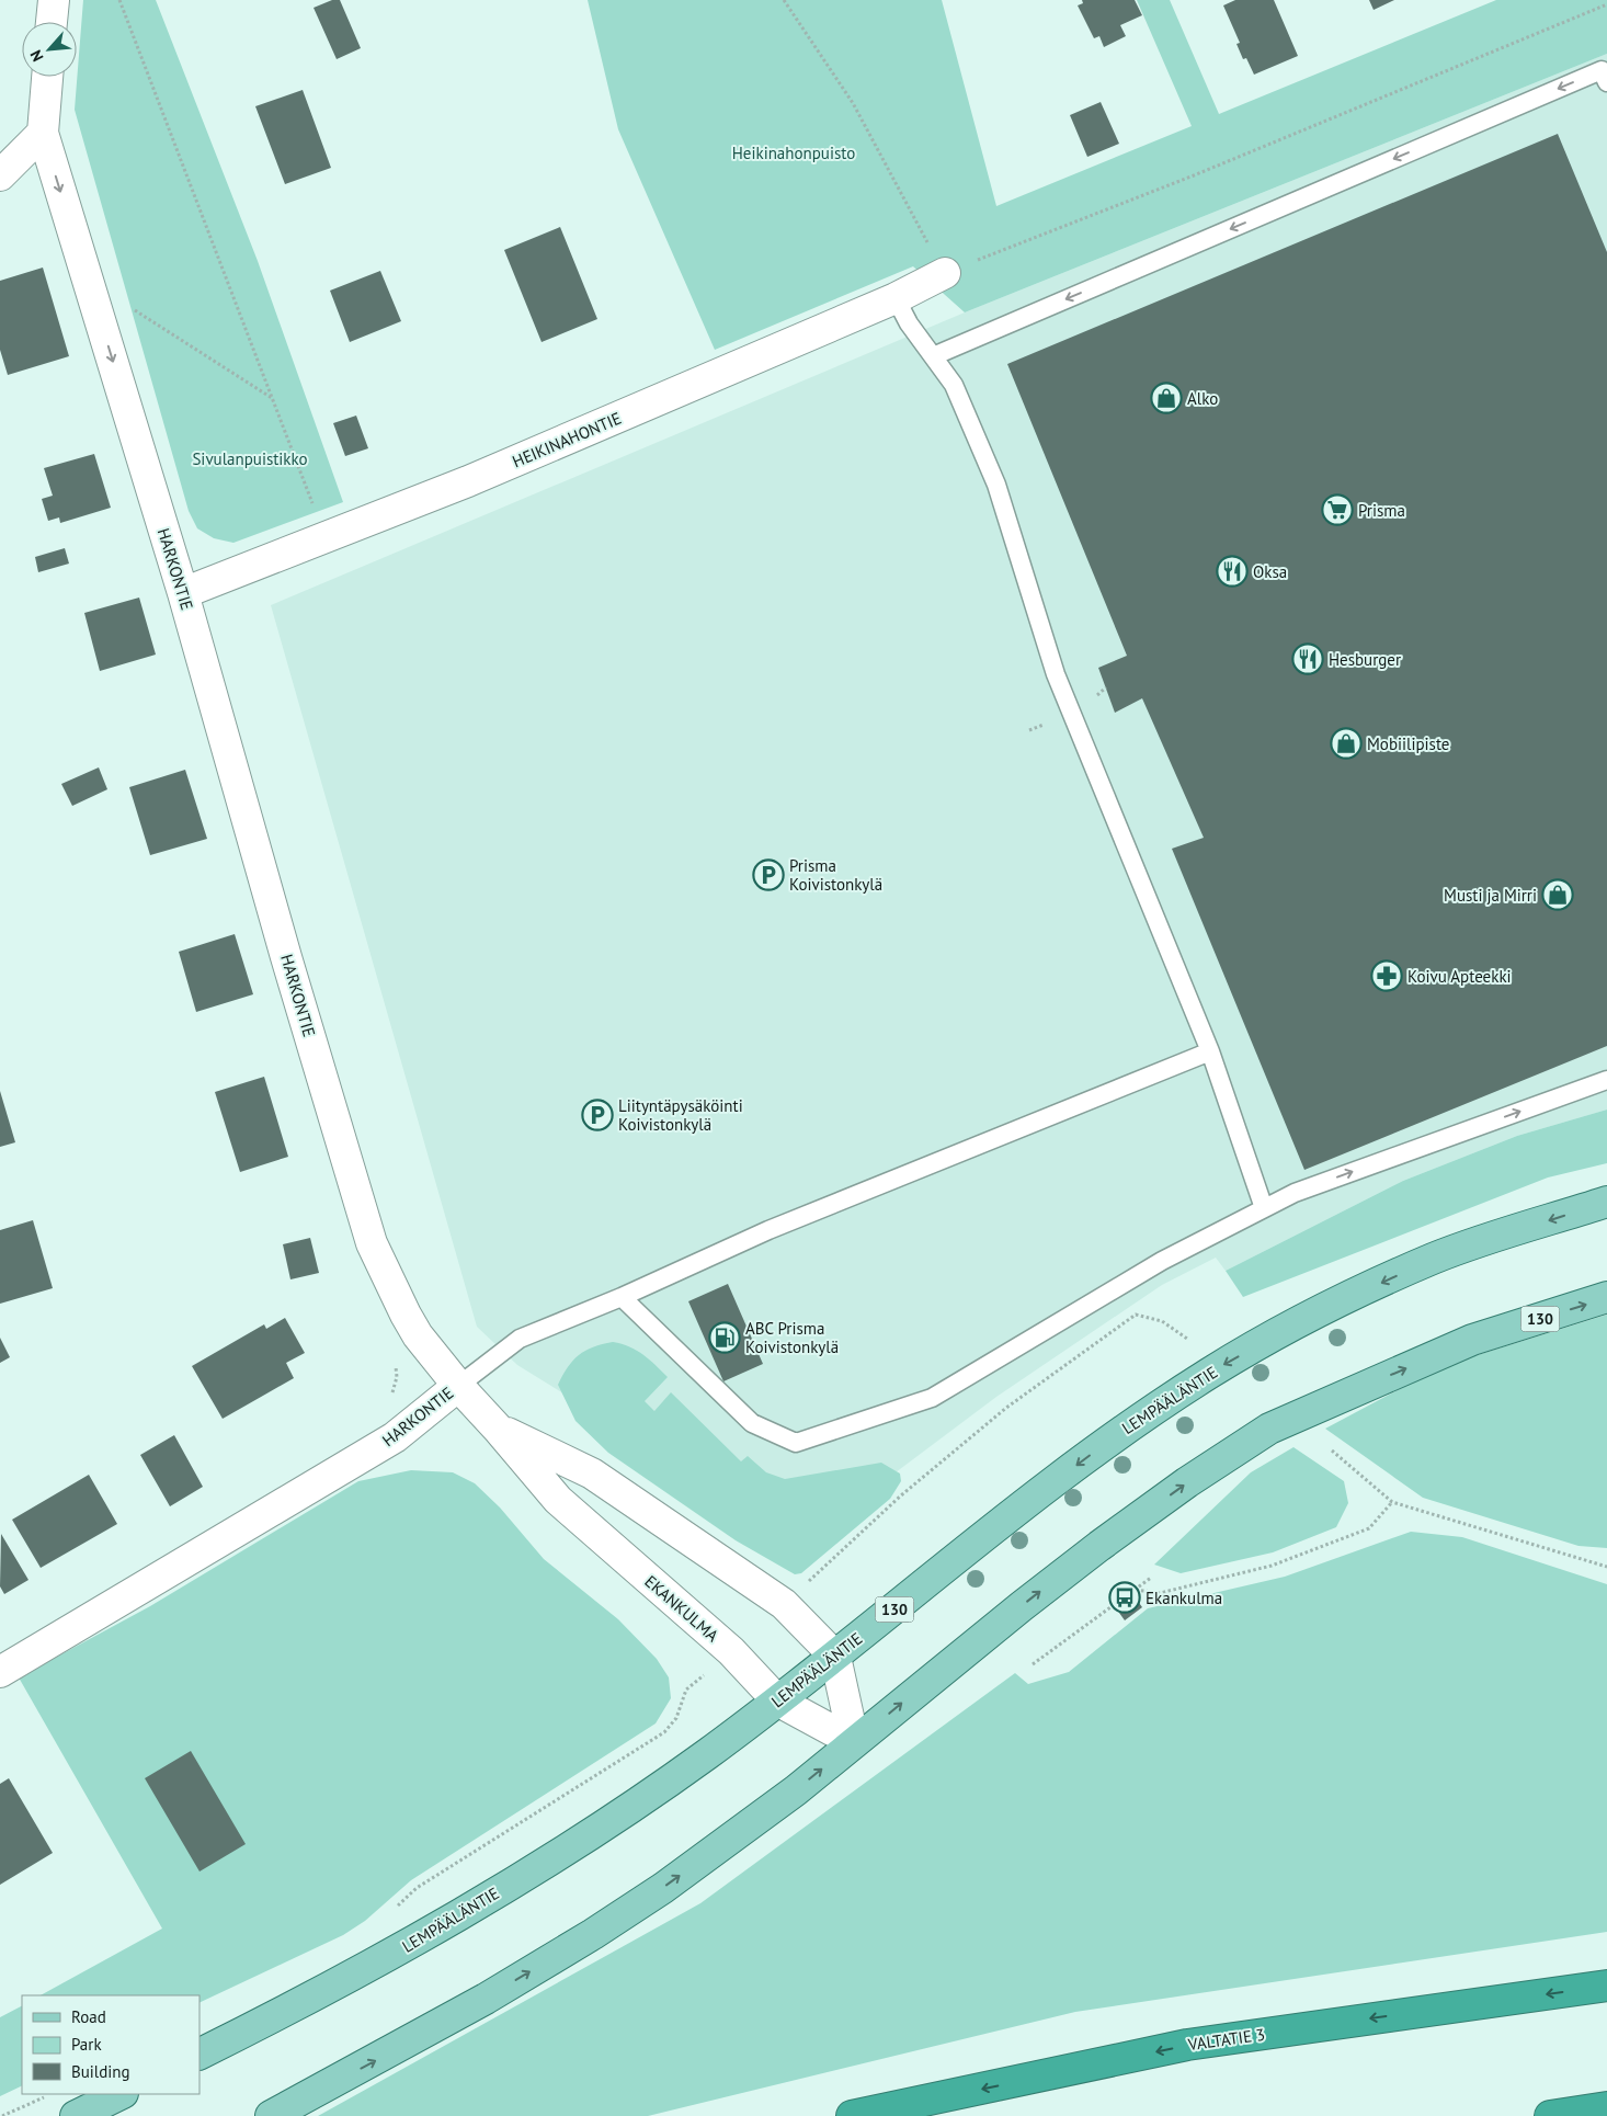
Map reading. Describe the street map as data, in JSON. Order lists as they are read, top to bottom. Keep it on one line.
{"streets":{"highway":["VALTATIE 3"],"main road":["130","LEMPÄÄLÄNTIE"],"street":["HEIKINAHONTIE","HARKONTIE","EKANKULMA"]},"crossings":[["HEIKINAHONTIE","HARKONTIE"],["HARKONTIE","EKANKULMA"],["130","EKANKULMA"],["LEMPÄÄLÄNTIE","EKANKULMA"]],"one_way":["VALTATIE 3"],"parks":["Heikinahonpuisto","Sivulanpuistikko"],"places":{"shop":["Alko","Mobiilipiste","Musti ja Mirri"],"supermarket":["Prisma"],"restaurant":["Oksa","Hesburger"],"parking":["Prisma Koivistonkylä","Liityntäpysäköinti Koivistonkylä"],"pharmacy":["Koivu Apteekki"],"fuel station":["ABC Prisma Koivistonkylä"],"bus stop":["Ekankulma"]},"legend":["Road","Park","Building"],"north":"bottom left"}
